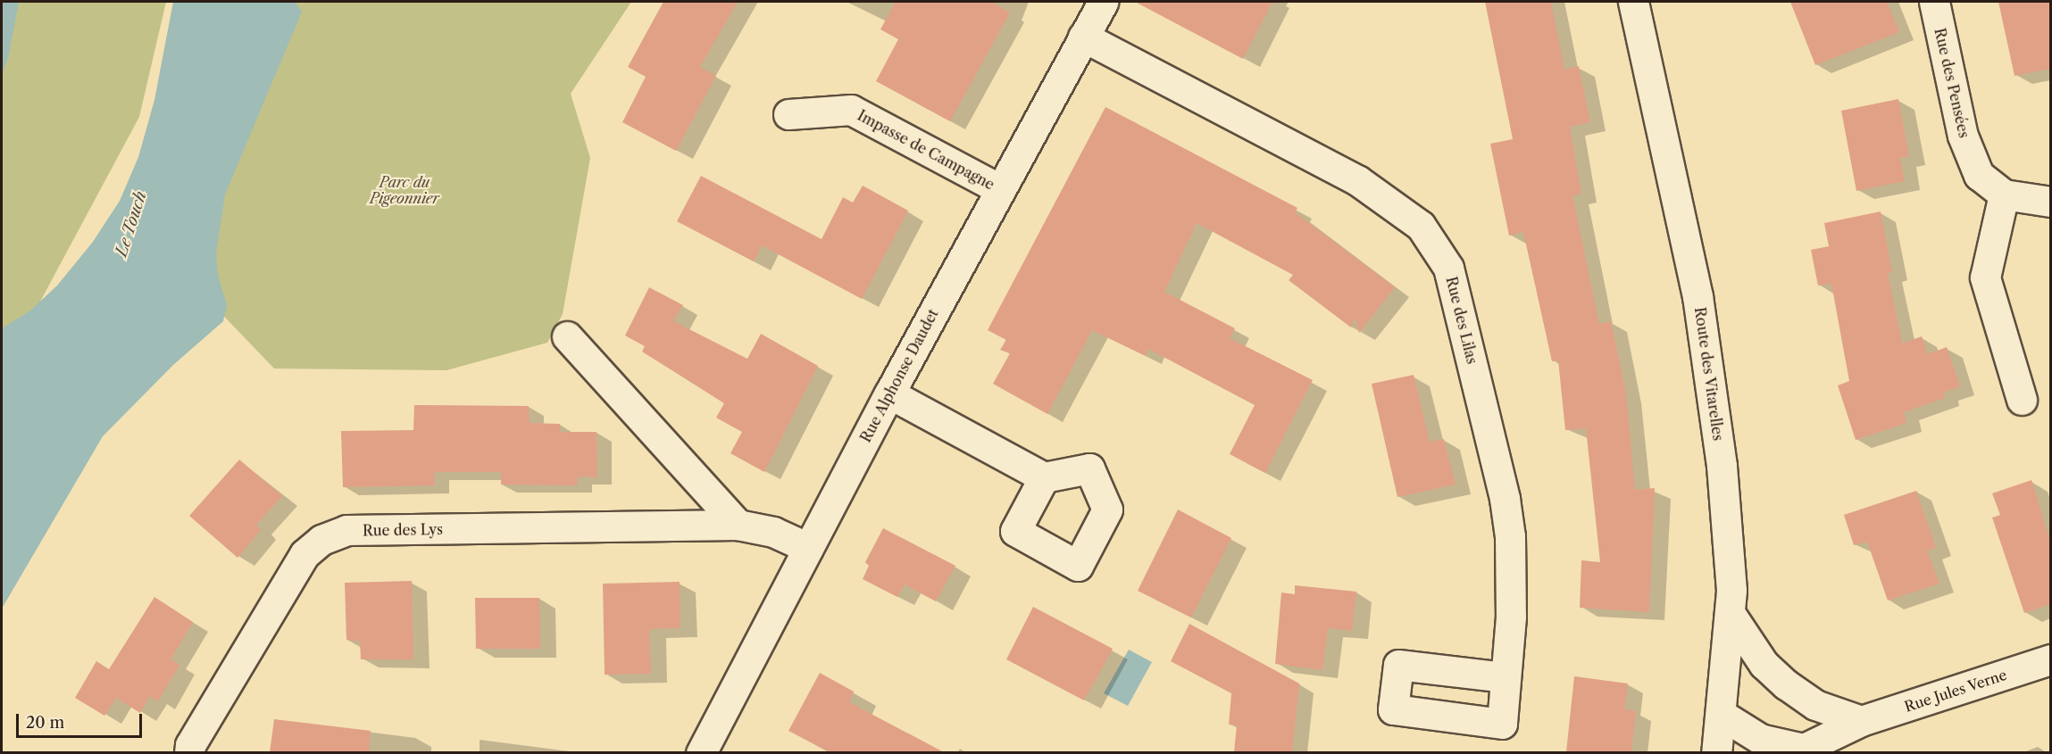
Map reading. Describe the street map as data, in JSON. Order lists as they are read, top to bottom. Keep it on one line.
{"streets":{"street":["Rue des Pensées","Impasse de Campagne","Rue des Lilas","Route des Vitarelles","Rue Alphonse Daudet","Rue des Lys","Rue Jules Verne"]},"crossings":[["Impasse de Campagne","Rue Alphonse Daudet"],["Rue des Lilas","Rue Alphonse Daudet"],["Route des Vitarelles","Rue Jules Verne"],["Rue Alphonse Daudet","Rue des Lys"]],"water":["Le Touch"],"parks":["Parc du Pigeonnier"],"scale_bar":"20 m"}
